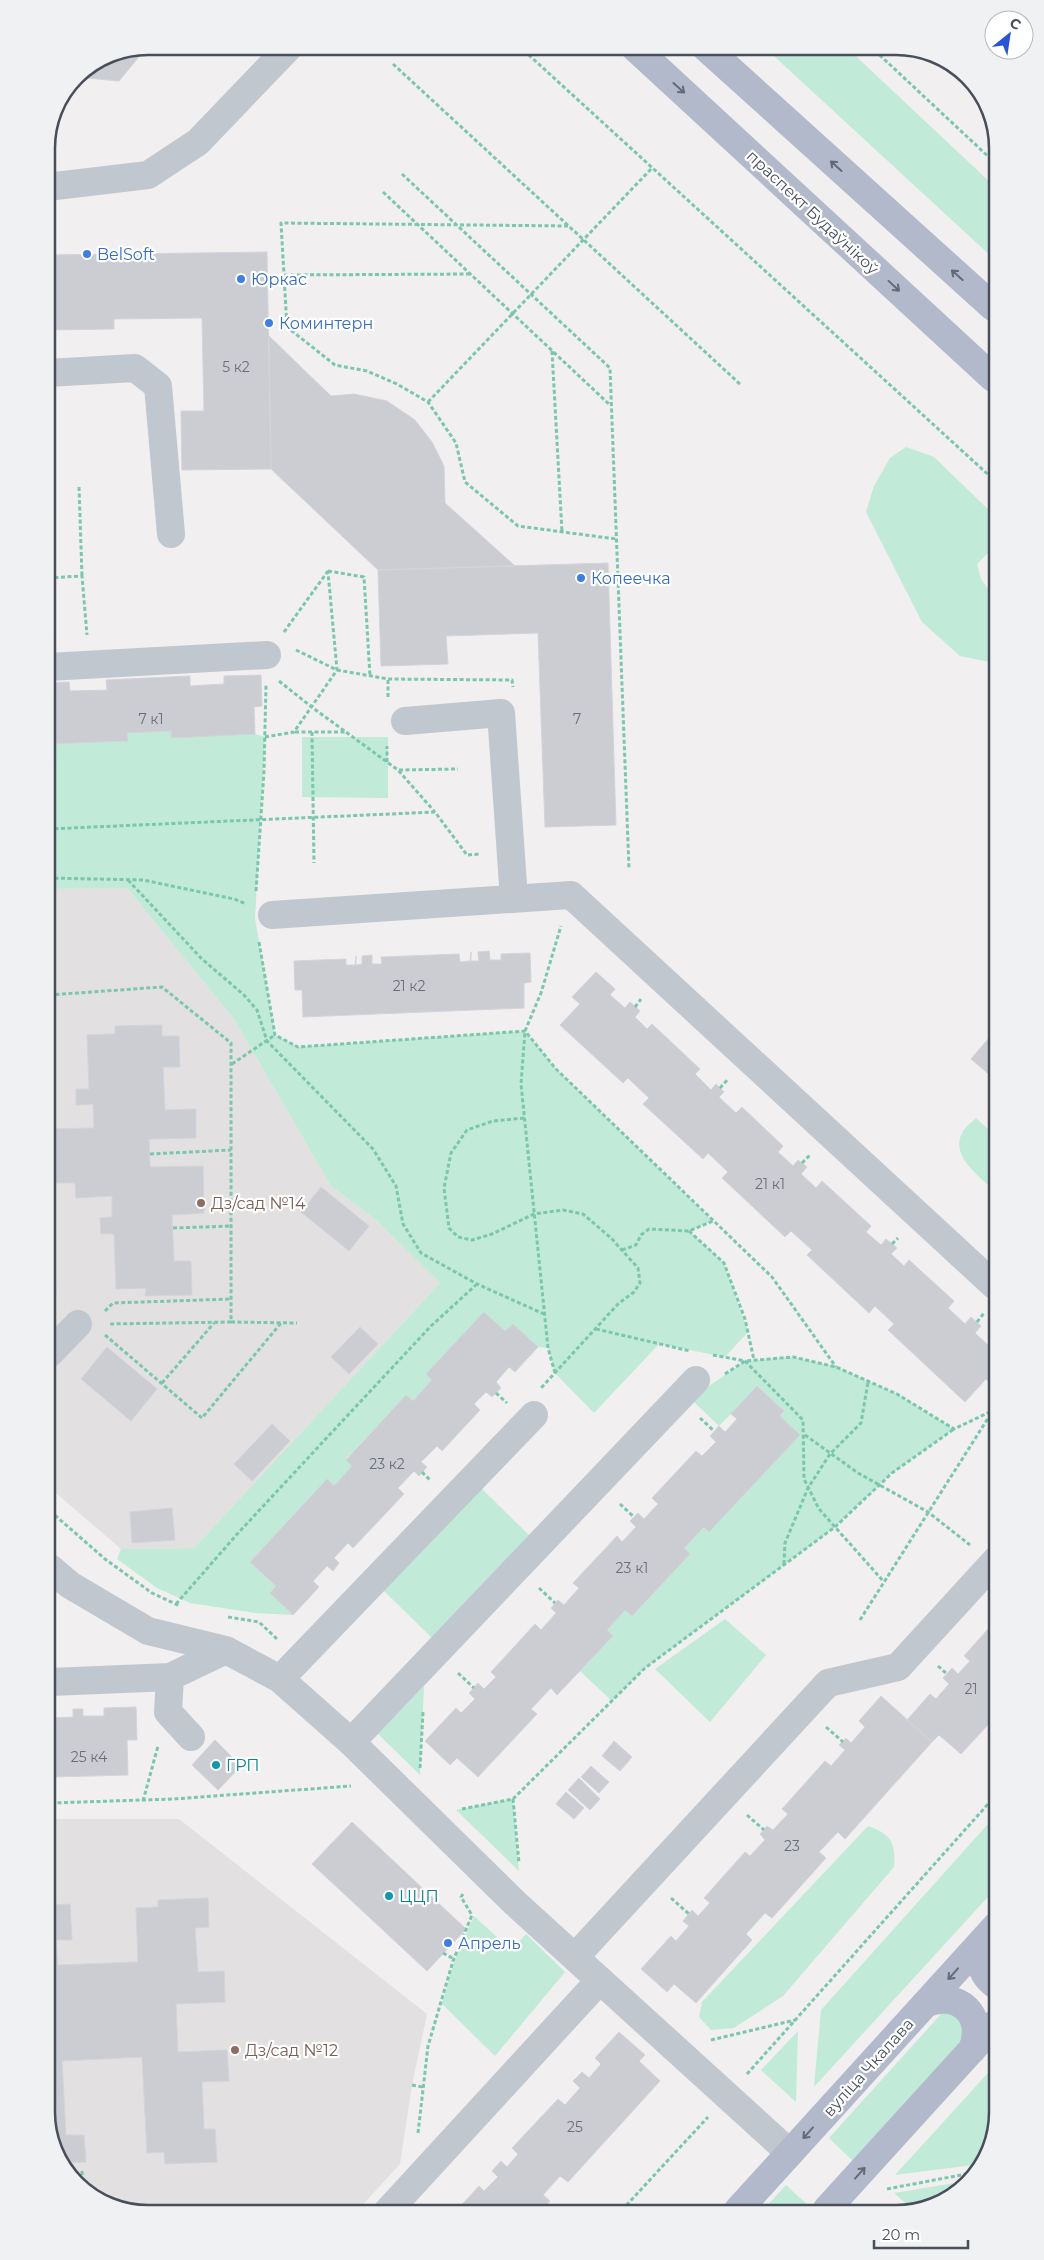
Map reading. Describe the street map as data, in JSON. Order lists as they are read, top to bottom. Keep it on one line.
{"streets":{"main road":["праспект Будаўнікоў","вуліца Чкалава"]},"places":["BelSoft","Юркас","Коминтерн","Копеечка","Дз/сад №14","ГРП","ЦЦП","Апрель","Дз/сад №12"],"house_numbers":["5 к2","7 к1","7","21 к2","21 к1","23 к2","23 к1","21","25 к4","23","25"],"scale_bar":"20 m","north":"top right"}
